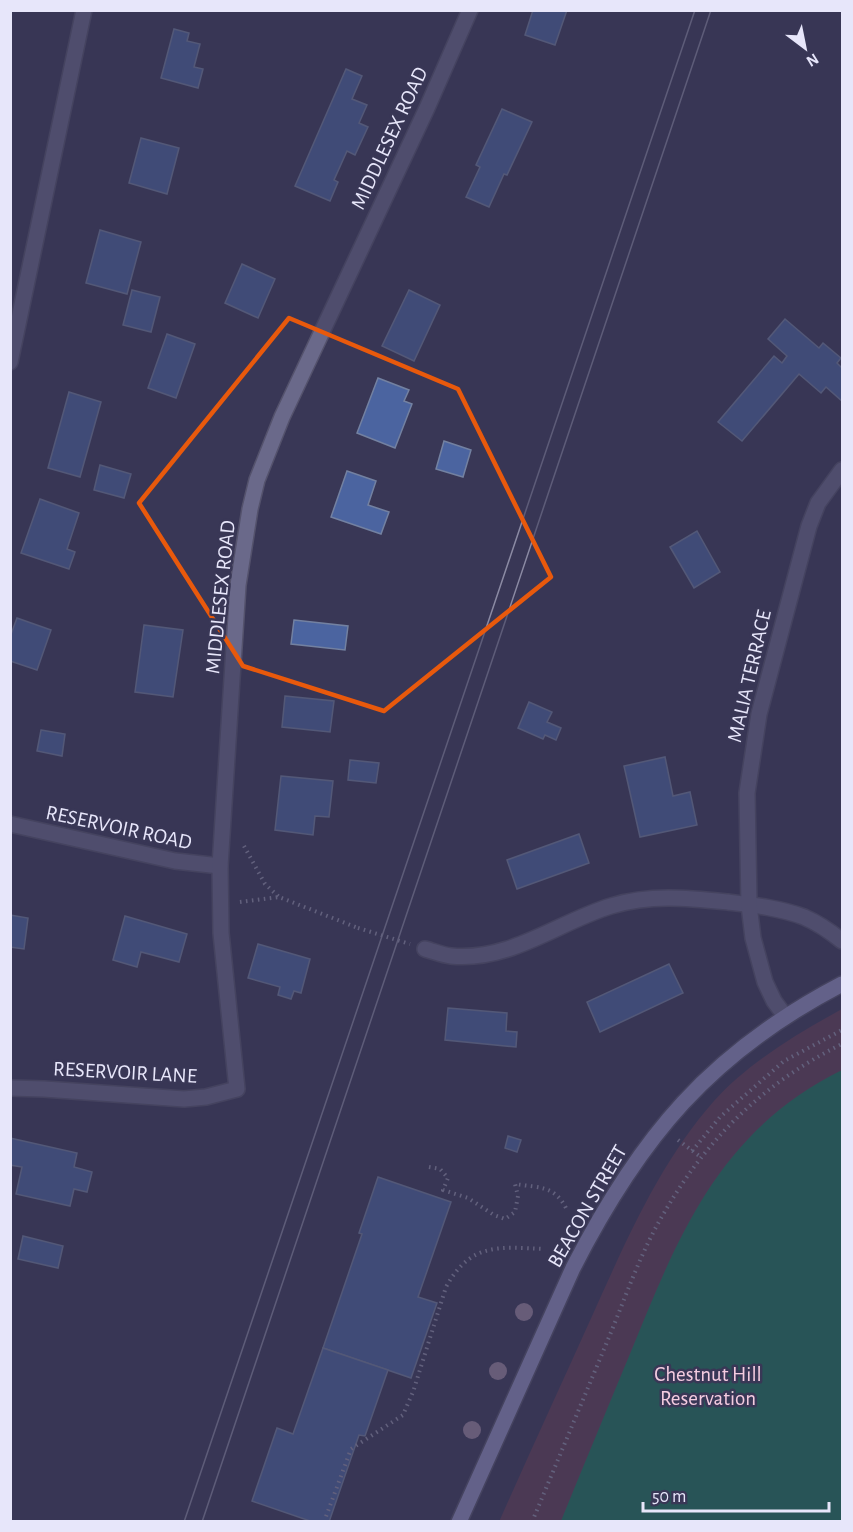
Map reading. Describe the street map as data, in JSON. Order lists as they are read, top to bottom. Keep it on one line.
{"streets":{"main road":["BEACON STREET"],"street":["MIDDLESEX ROAD","MALIA TERRACE","RESERVOIR ROAD","RESERVOIR LANE"]},"crossings":[["MIDDLESEX ROAD","RESERVOIR ROAD"],["MIDDLESEX ROAD","RESERVOIR LANE"]],"parks":["Chestnut Hill Reservation"],"scale_bar":"50 m","north":"bottom right"}
